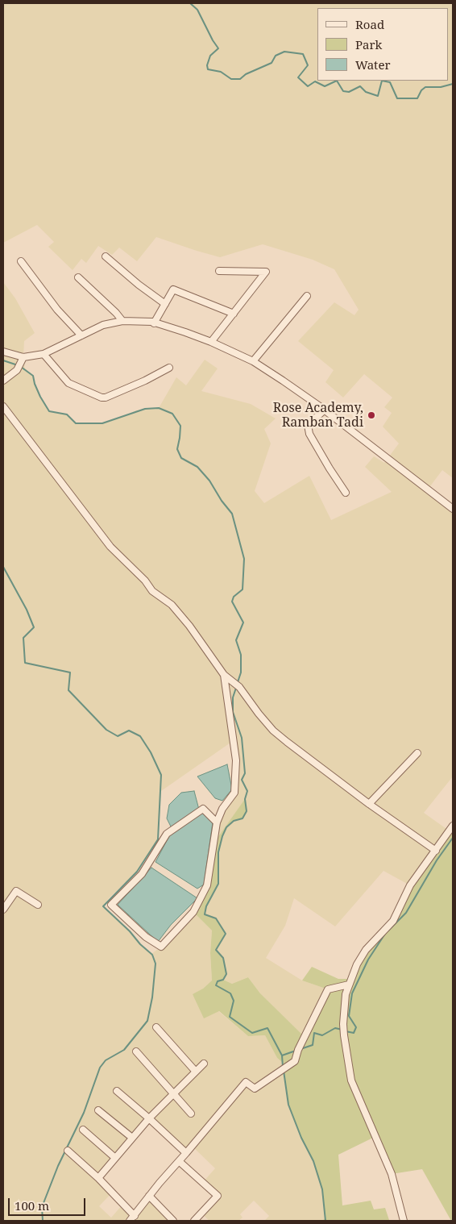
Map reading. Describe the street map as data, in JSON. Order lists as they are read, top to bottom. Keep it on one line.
{"places":["Rose Academy, Ramban Tadi"],"legend":["Road","Park","Water"],"scale_bar":"100 m"}
